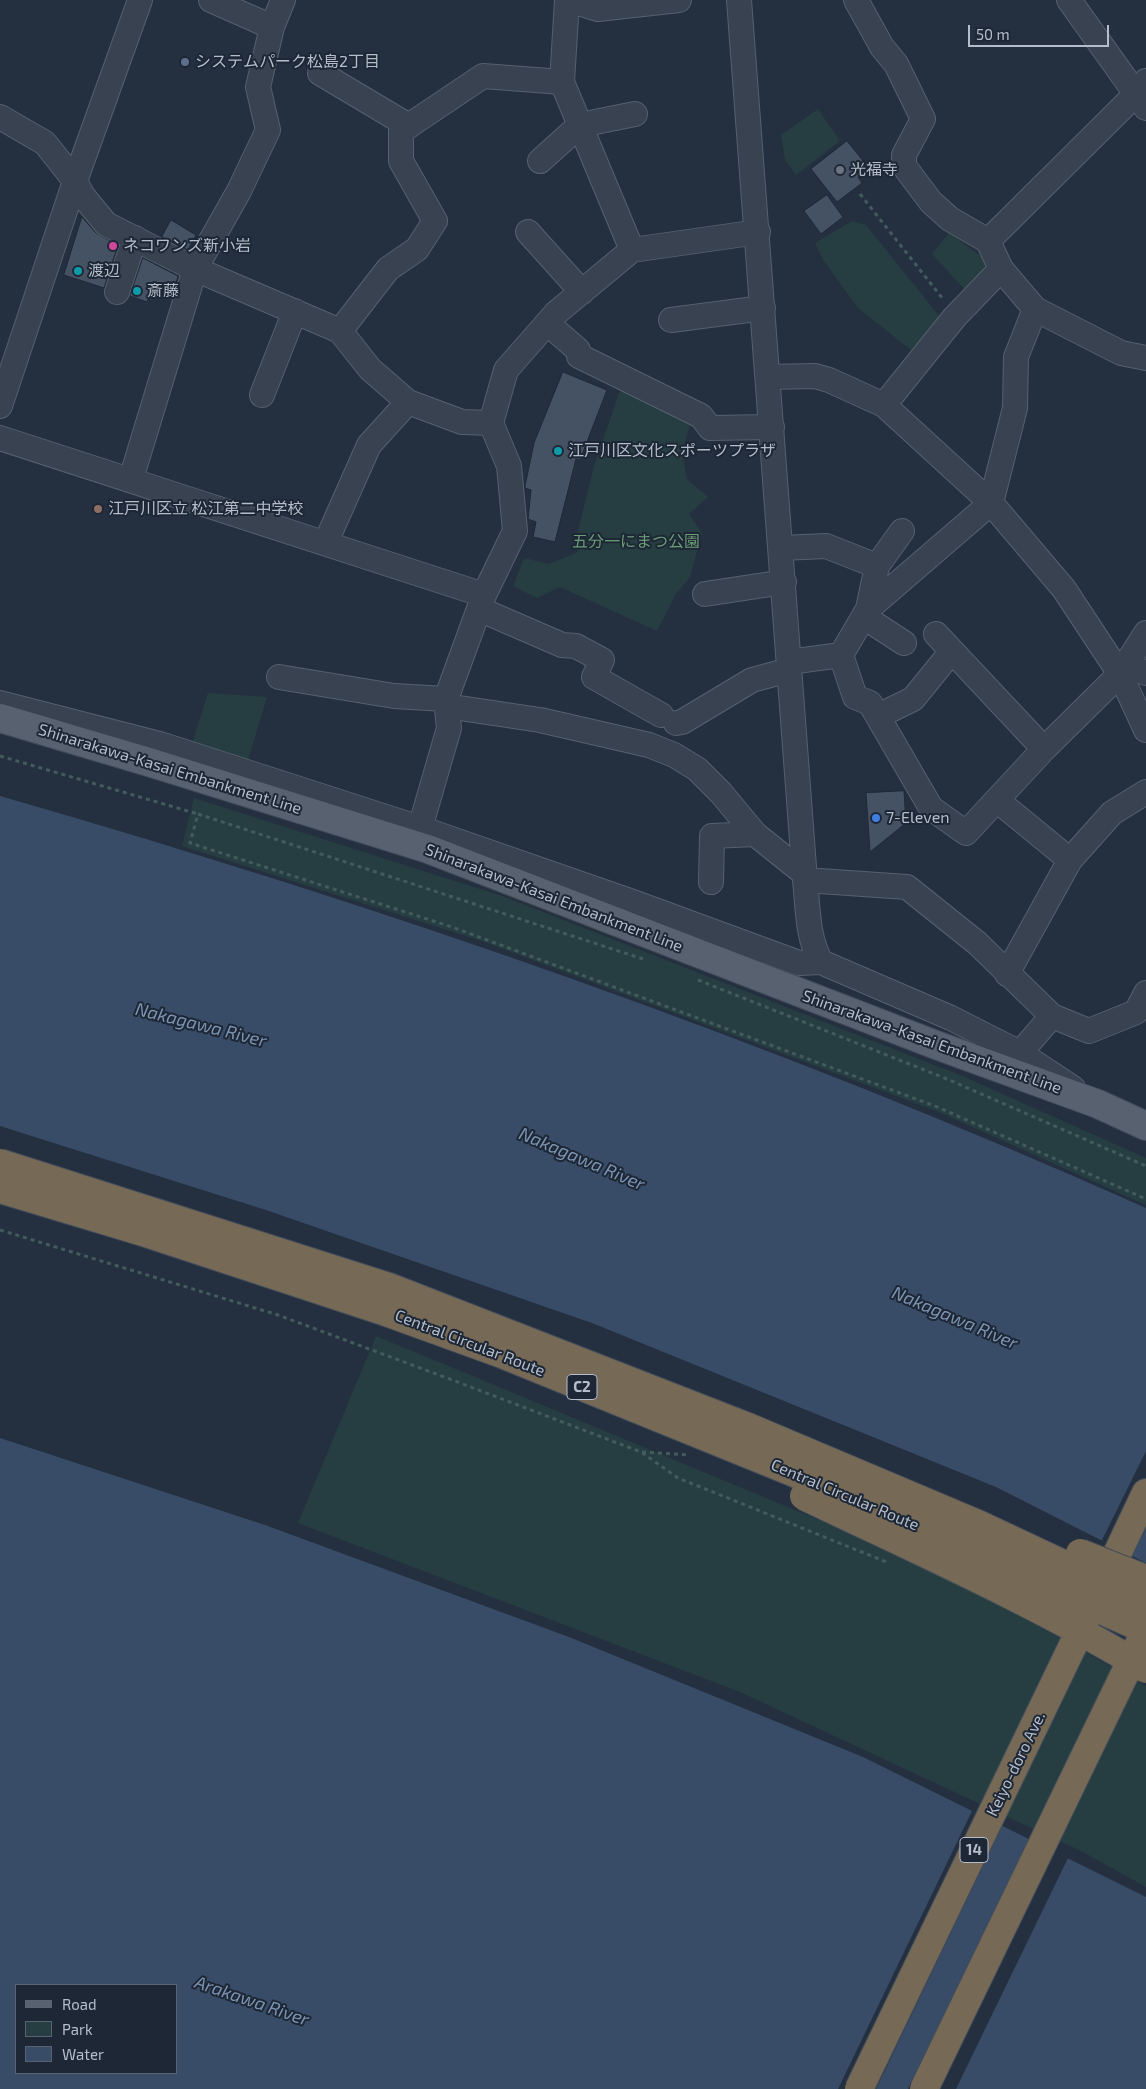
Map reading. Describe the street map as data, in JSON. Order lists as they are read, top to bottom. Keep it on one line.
{"streets":{"highway":["Central Circular Route","C2","Keiyo-doro Ave.","14"],"main road":["Shinarakawa-Kasai Embankment Line"]},"water":["Nakagawa River","Arakawa River"],"parks":["五分一にまつ公園"],"places":["システムパーク松島2丁目","光福寺","ネコワンズ新小岩","渡辺","斎藤","江戸川区文化スポーツプラザ","江戸川区立 松江第二中学校","7-Eleven"],"legend":["Road","Park","Water"],"scale_bar":"50 m"}
